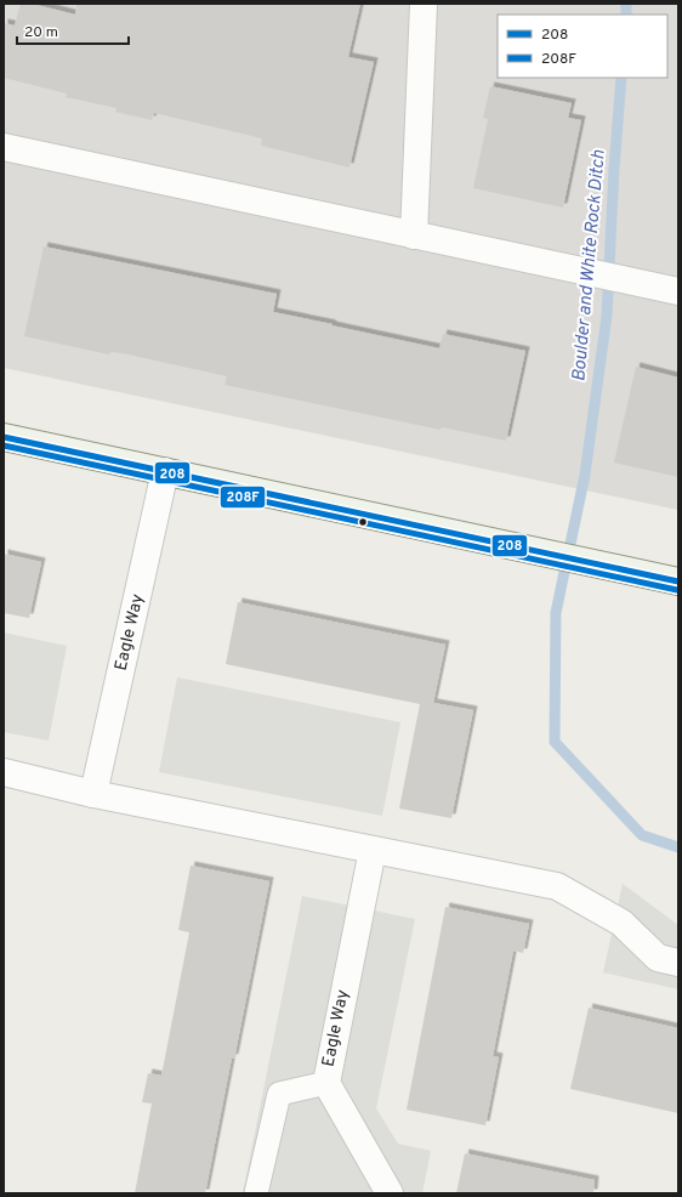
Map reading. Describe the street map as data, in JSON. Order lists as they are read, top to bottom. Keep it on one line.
{"streets":{"street":["Eagle Way"]},"water":["Boulder and White Rock Ditch"],"lines":["transit line 208","transit line 208F"],"legend":["208","208F"],"scale_bar":"20 m"}
